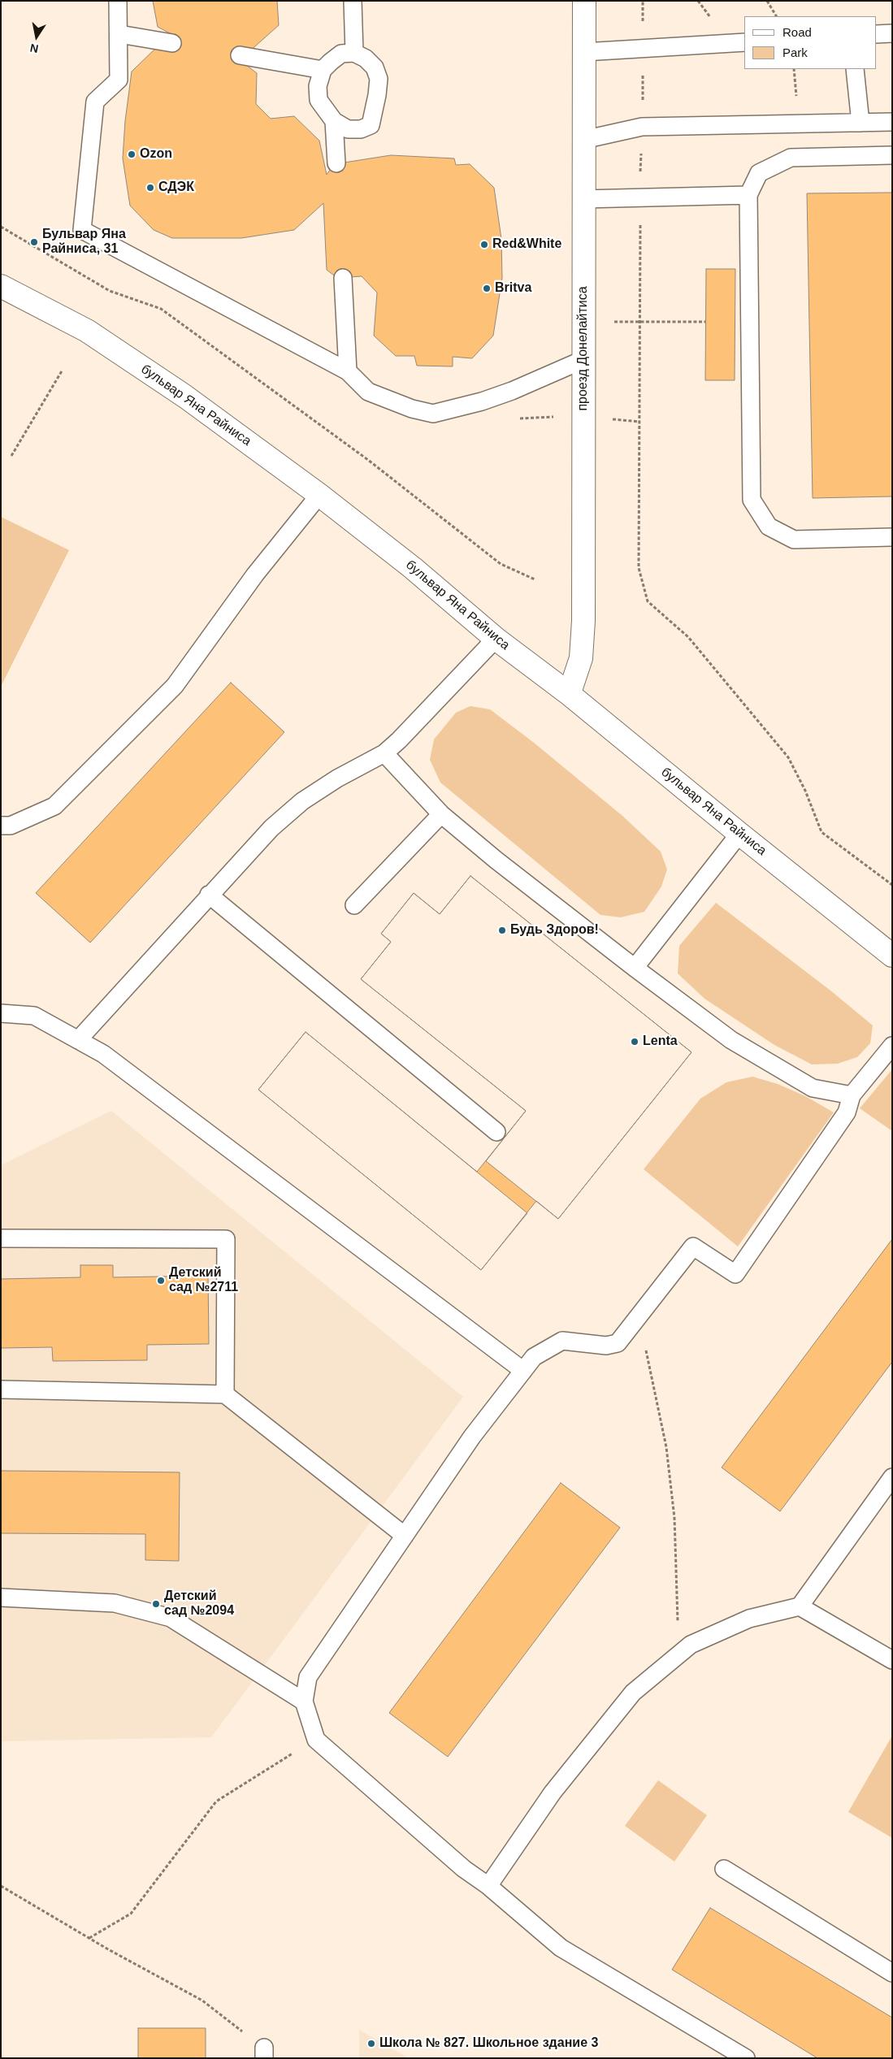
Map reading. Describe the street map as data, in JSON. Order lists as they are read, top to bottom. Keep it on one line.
{"streets":{"main road":["проезд Донелайтиса","бульвар Яна Райниса"]},"crossings":[["проезд Донелайтиса","бульвар Яна Райниса"]],"places":["Ozon","СДЭК","Бульвар Яна Райниса, 31","Red&White","Britva","Будь Здоров!","Lenta","Детский сад №2711","Детский сад №2094","Школа № 827. Школьное здание 3"],"legend":["Road","Park"],"north":"bottom"}
